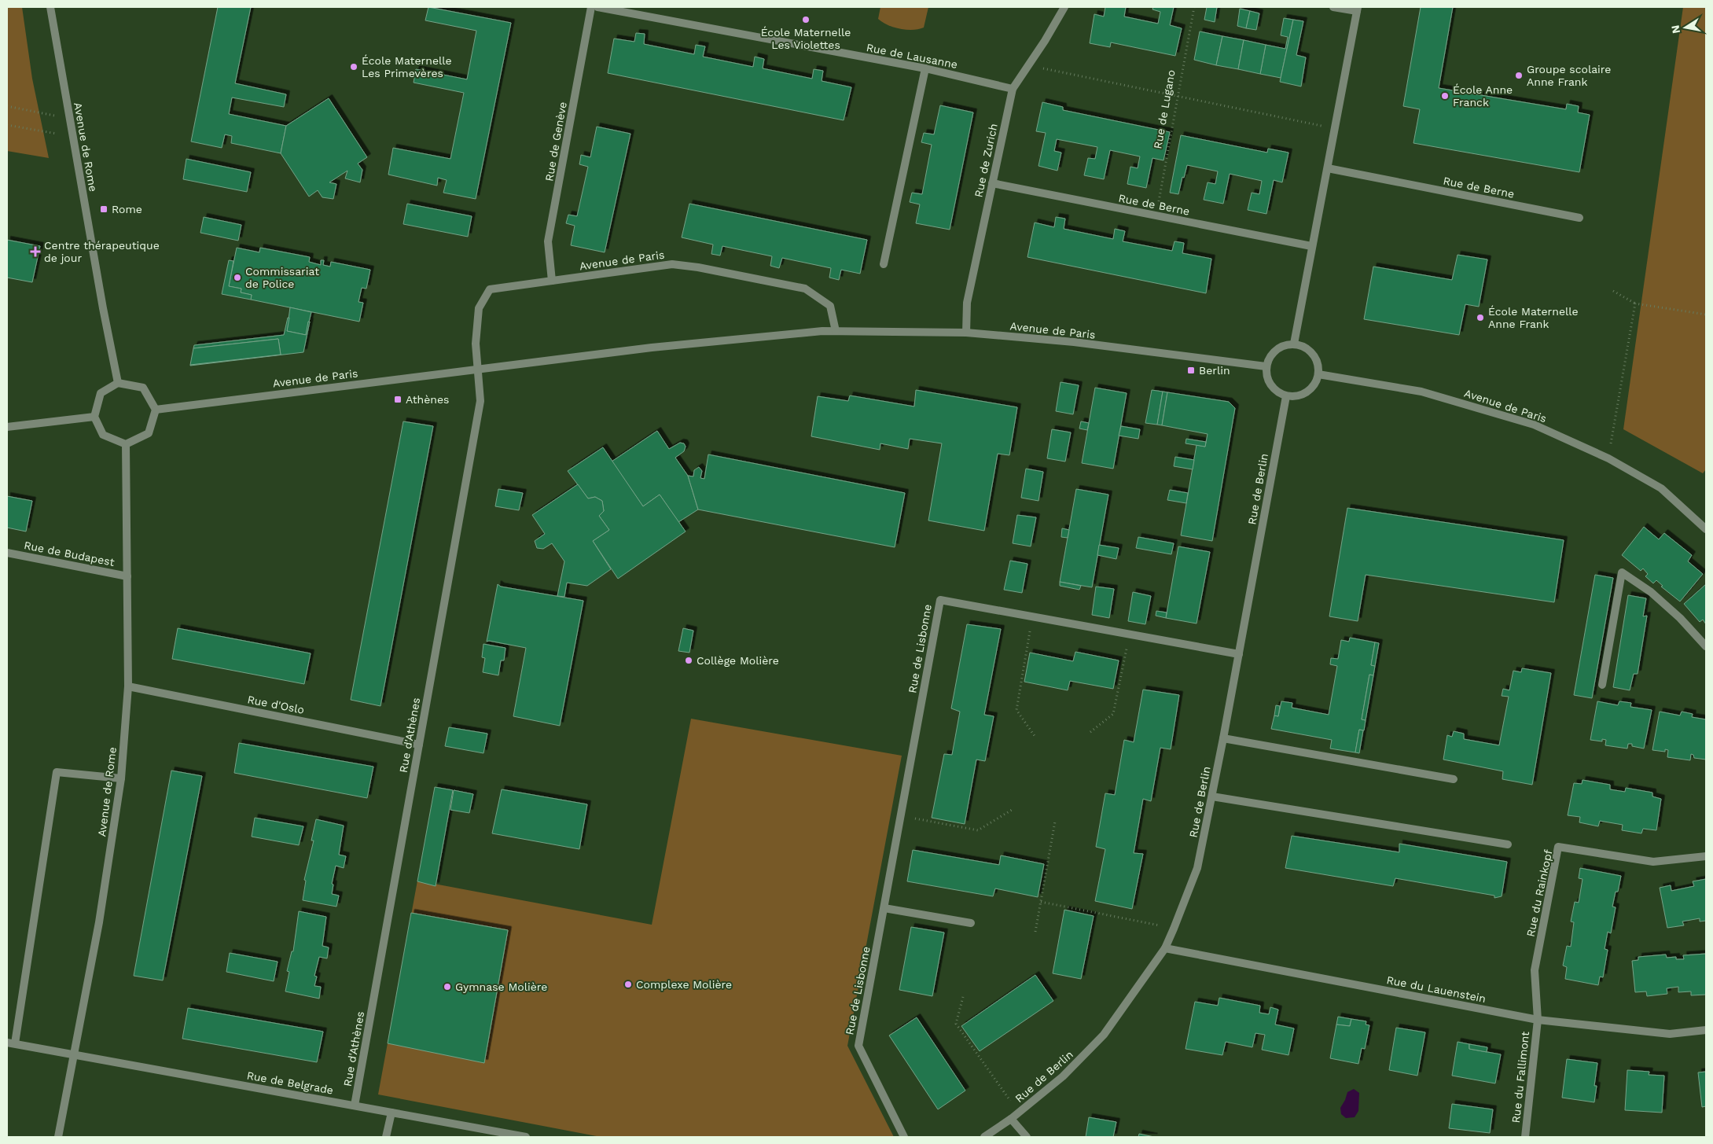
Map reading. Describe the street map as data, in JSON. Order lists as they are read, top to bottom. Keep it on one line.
{"streets":{"street":["Rue de Lausanne","Rue de Genève","Avenue de Rome","Rue de Zurich","Rue de Berne","Avenue de Paris","Rue de Berlin","Rue de Budapest","Rue de Lisbonne","Rue d'Oslo","Rue d'Athènes","Rue du Rainkopf","Rue du Lauenstein","Rue du Fallimont","Rue de Belgrade"],"path":["Rue de Lugano"]},"crossings":[["Rue de Lausanne","Rue de Zurich"],["Rue de Lugano","Rue de Berne"],["Rue de Genève","Avenue de Paris"],["Avenue de Rome","Avenue de Paris"],["Avenue de Rome","Rue de Budapest"],["Avenue de Rome","Rue d'Oslo"],["Avenue de Rome","Rue de Belgrade"],["Rue de Zurich","Rue de Berne"],["Rue de Zurich","Avenue de Paris"],["Avenue de Paris","Rue de Berlin"],["Avenue de Paris","Rue d'Athènes"],["Rue de Berlin","Rue de Lisbonne"],["Rue de Berlin","Rue du Lauenstein"],["Rue d'Oslo","Rue d'Athènes"],["Rue d'Athènes","Rue de Belgrade"],["Rue du Rainkopf","Rue du Lauenstein"],["Rue du Rainkopf","Rue du Fallimont"],["Rue du Lauenstein","Rue du Fallimont"]],"places":{"other":["École Maternelle Les Violettes","École Maternelle Les Primevères","Groupe scolaire Anne Frank","École Anne Franck","Commissariat de Police","École Maternelle Anne Frank","Collège Molière","Complexe Molière","Gymnase Molière"],"transit":["Rome","Berlin","Athènes"],"health":["Centre thérapeutique de jour"]},"north":"left"}
